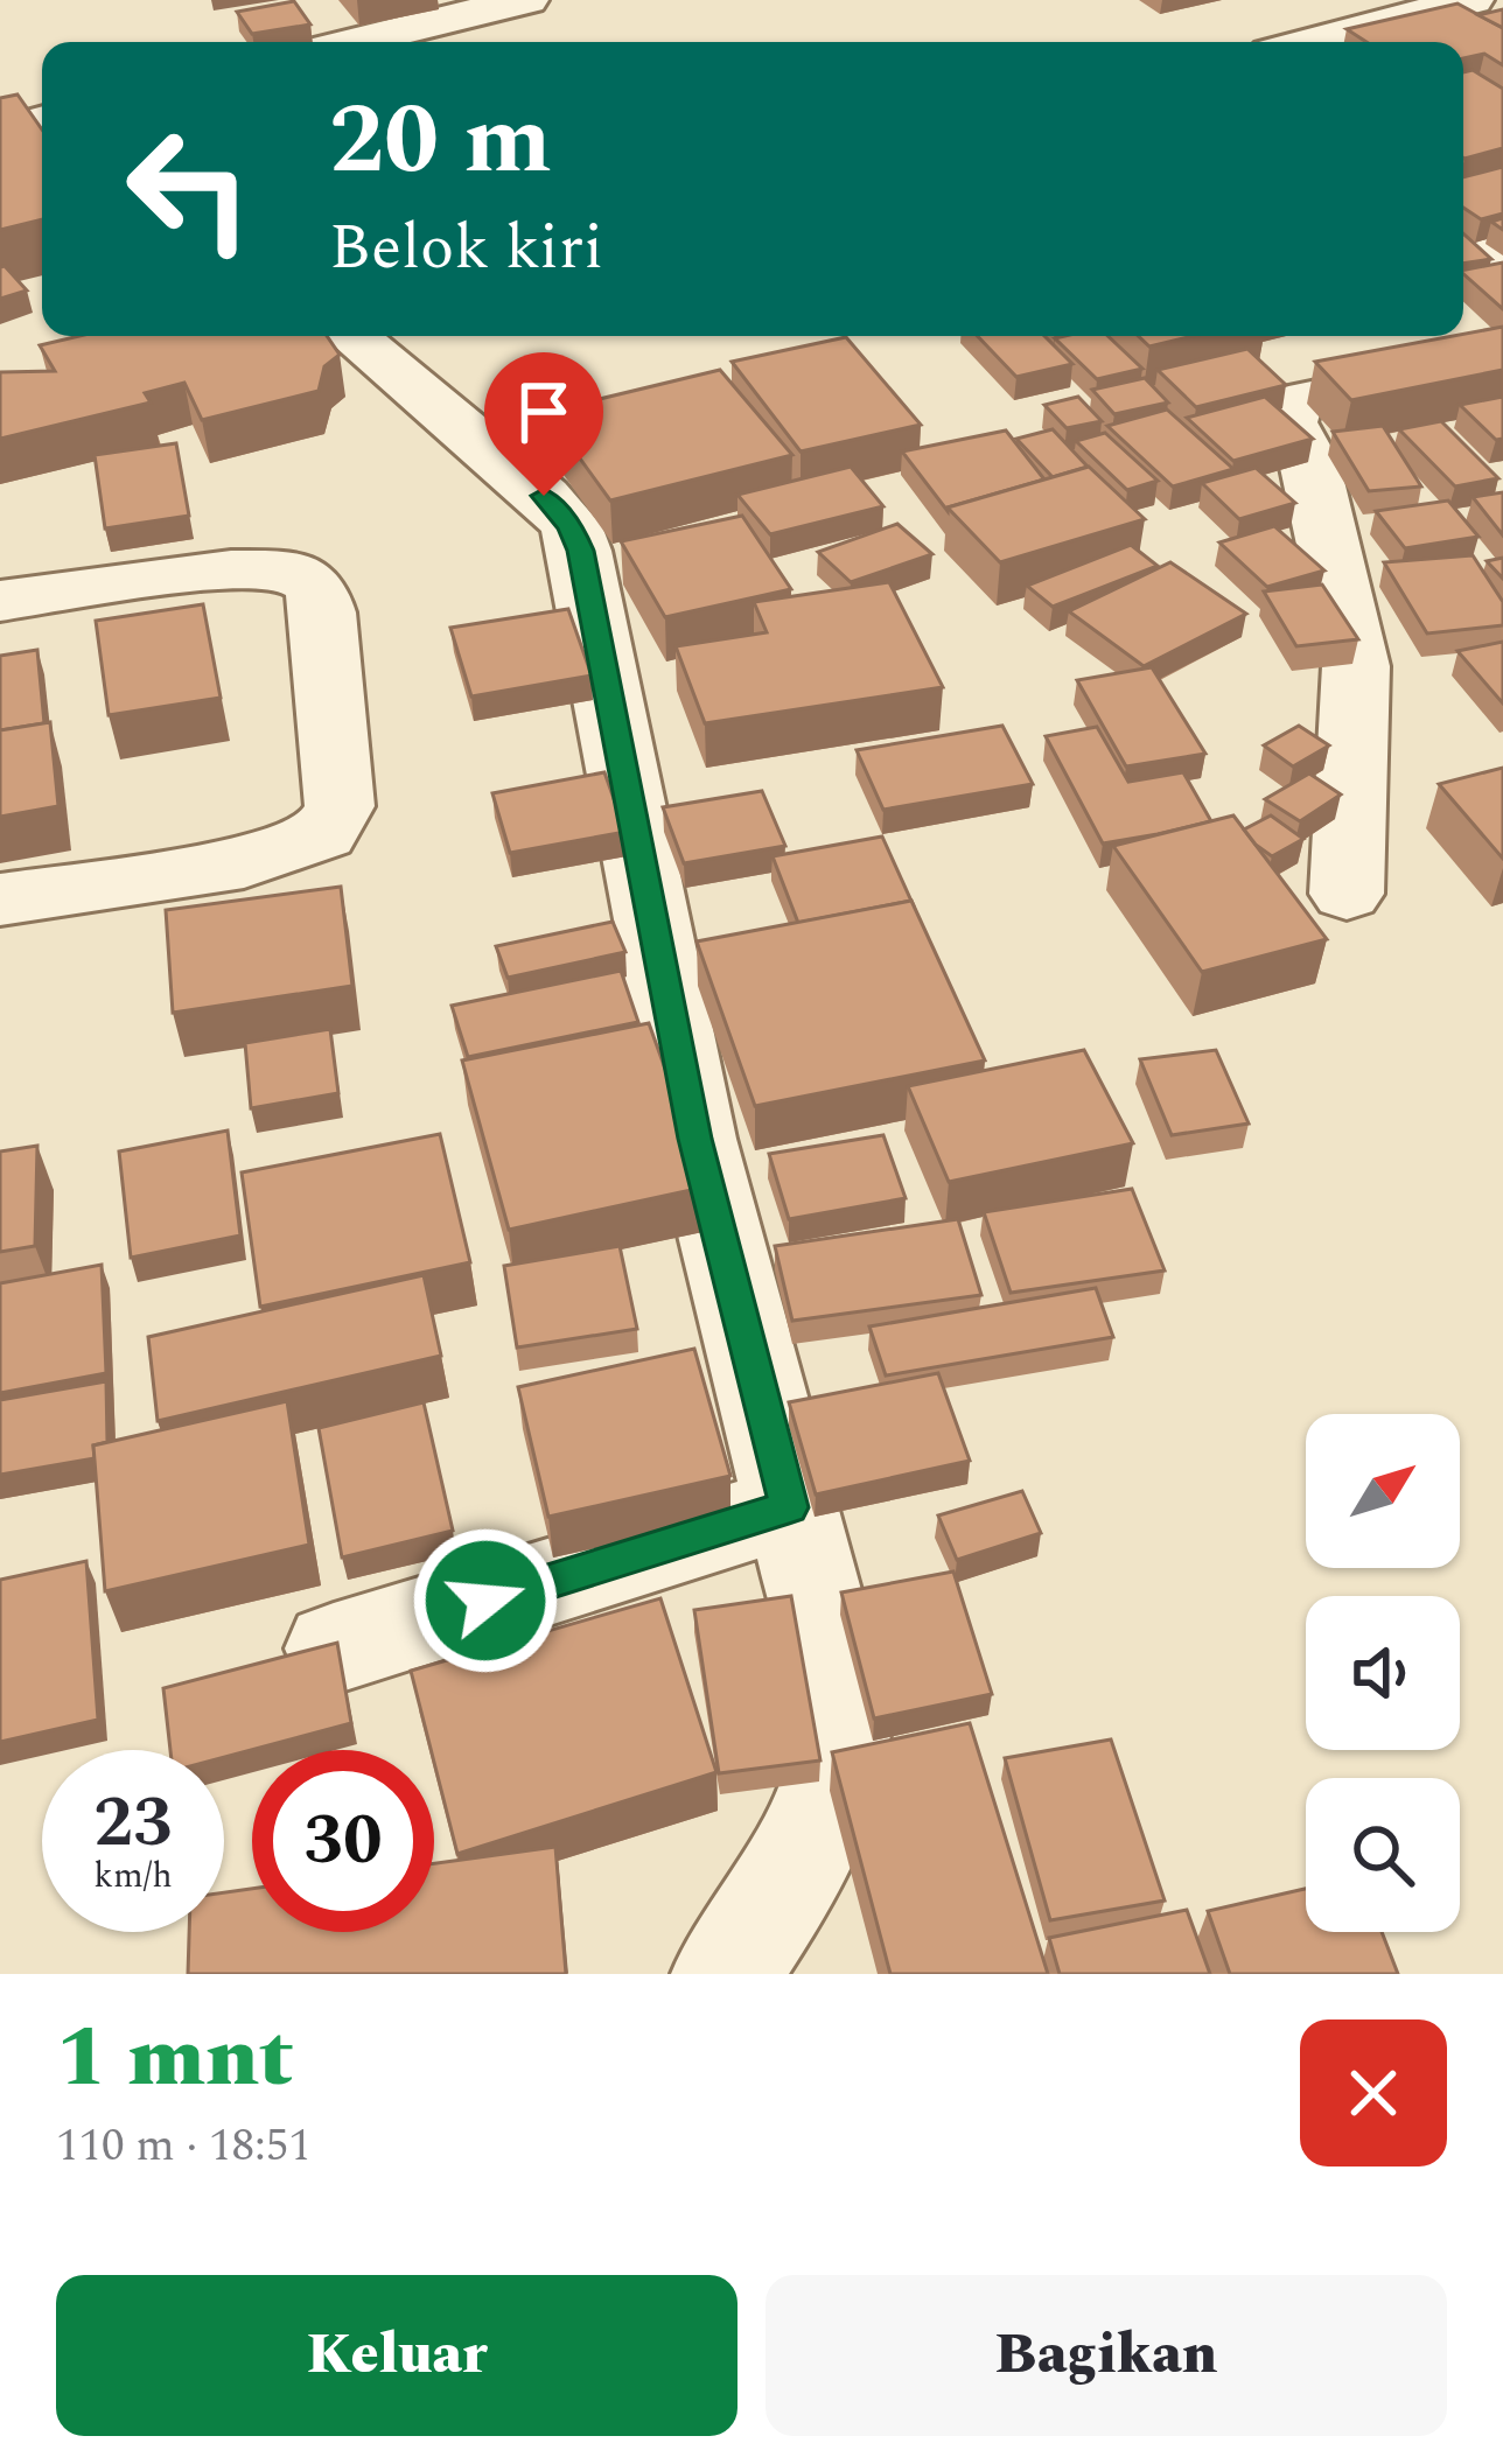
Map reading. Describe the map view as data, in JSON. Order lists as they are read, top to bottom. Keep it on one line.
{"north":"top right","page":{"turn":["20 m","Belok kiri"],"speed":"23 km/h","limit":"30","heading":["1 mnt","110 m · 18:51"],"buttons":["Keluar","Bagikan"]}}
